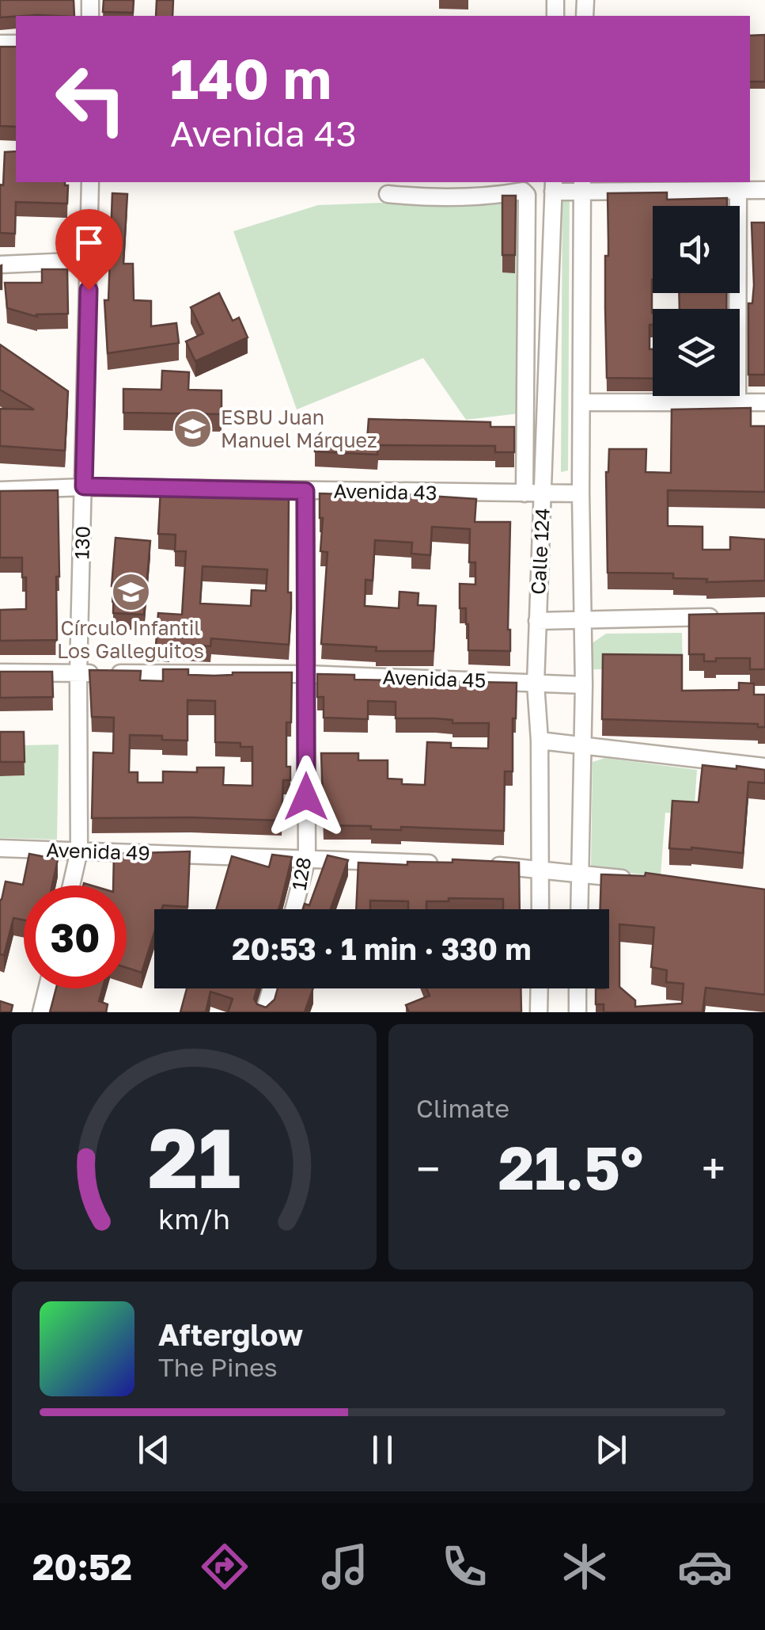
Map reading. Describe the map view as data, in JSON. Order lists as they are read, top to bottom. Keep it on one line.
{"streets":{"street":["Avenida 43","130","Calle 124","Avenida 45","Avenida 49","128"]},"crossings":[["Avenida 43","130"],["Avenida 43","Calle 124"],["Avenida 43","128"],["130","Avenida 45"],["130","Avenida 49"],["Calle 124","Avenida 45"],["Avenida 45","128"],["Avenida 49","128"]],"places":{"school or university":["ESBU Juan Manuel Márquez","Círculo Infantil Los Galleguitos"]},"page":{"turn":["140 m","Avenida 43"],"limit":"30","trip":"20:53 · 1 min · 330 m","tile":"Climate","heat":["−","21.5°","+"],"song":["Afterglow","The Pines"],"tabs":"20:52","gauge":["21","km/h"]}}
